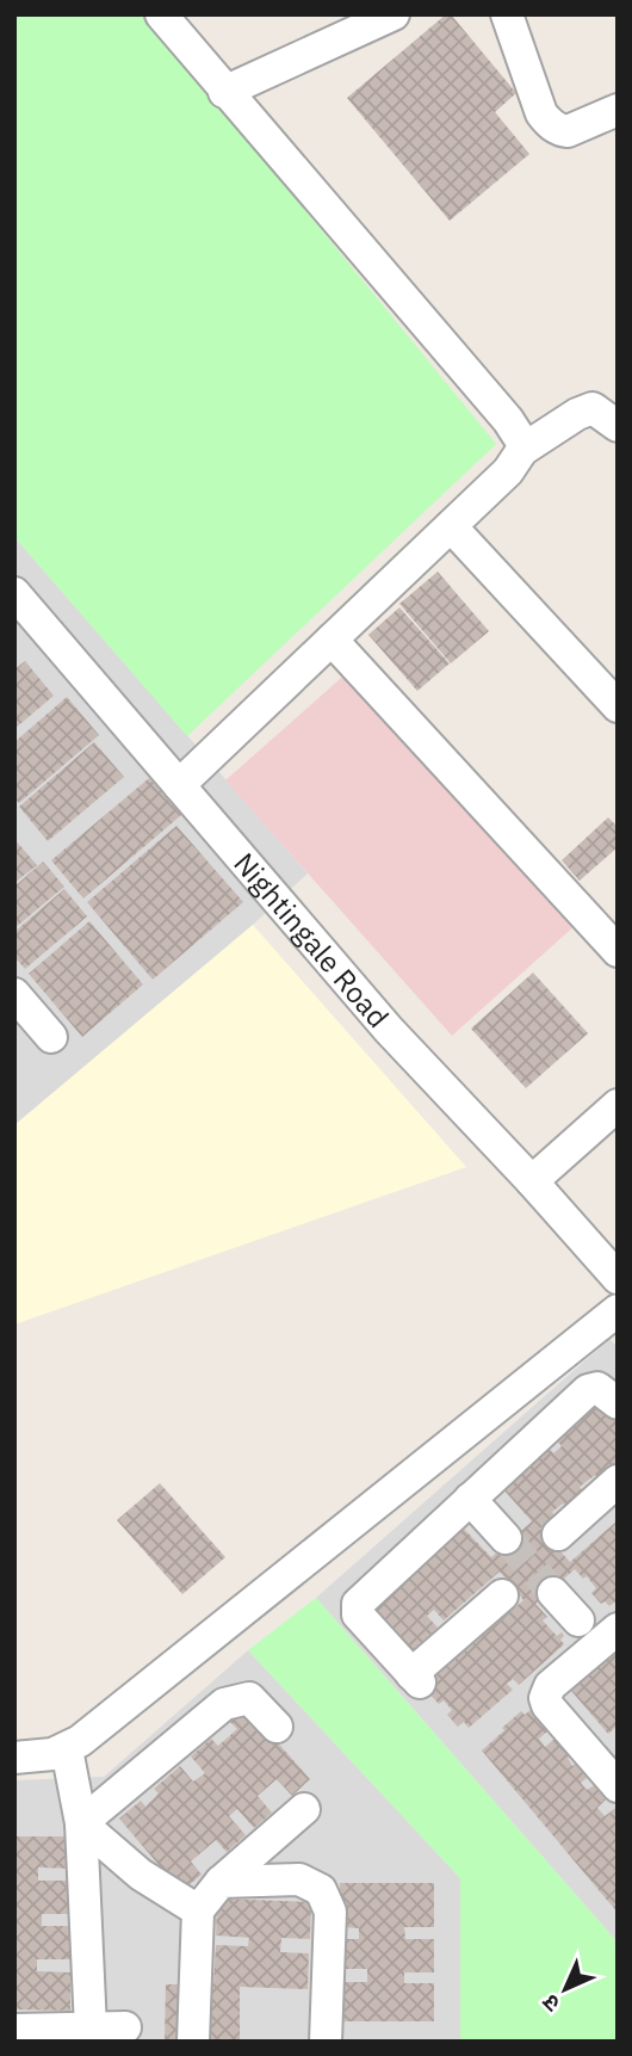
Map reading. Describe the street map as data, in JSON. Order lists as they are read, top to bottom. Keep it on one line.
{"streets":{"street":["Nightingale Road"]},"north":"bottom left"}
